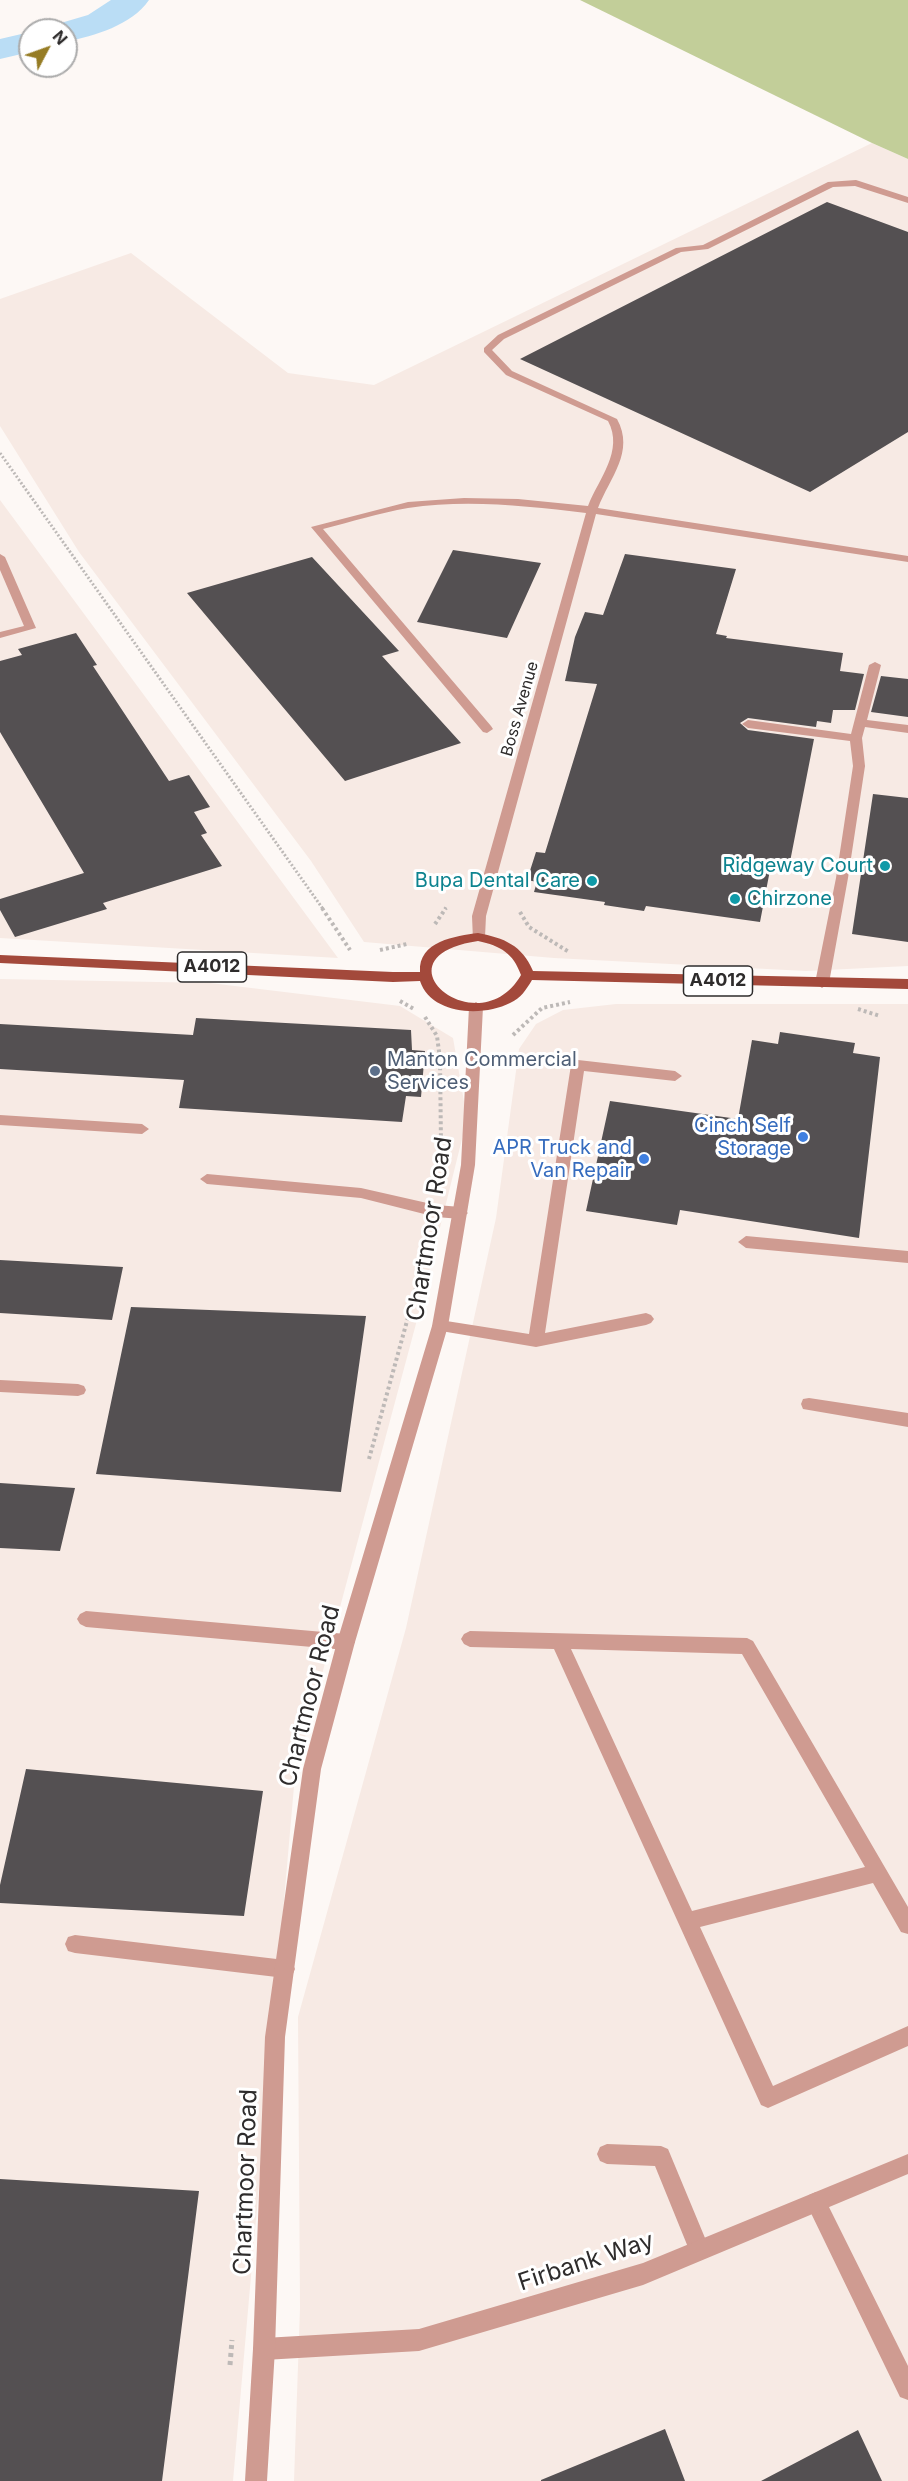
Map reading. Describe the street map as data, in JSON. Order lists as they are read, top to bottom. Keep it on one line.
{"streets":{"main road":["A4012"],"street":["Boss Avenue","Chartmoor Road","Firbank Way"]},"crossings":[["Boss Avenue","A4012"],["Boss Avenue","Chartmoor Road"],["A4012","Chartmoor Road"],["Chartmoor Road","Firbank Way"]],"places":["Ridgeway Court","Bupa Dental Care","Chirzone","Manton Commercial Services","Cinch Self Storage","APR Truck and Van Repair"],"north":"top right"}
